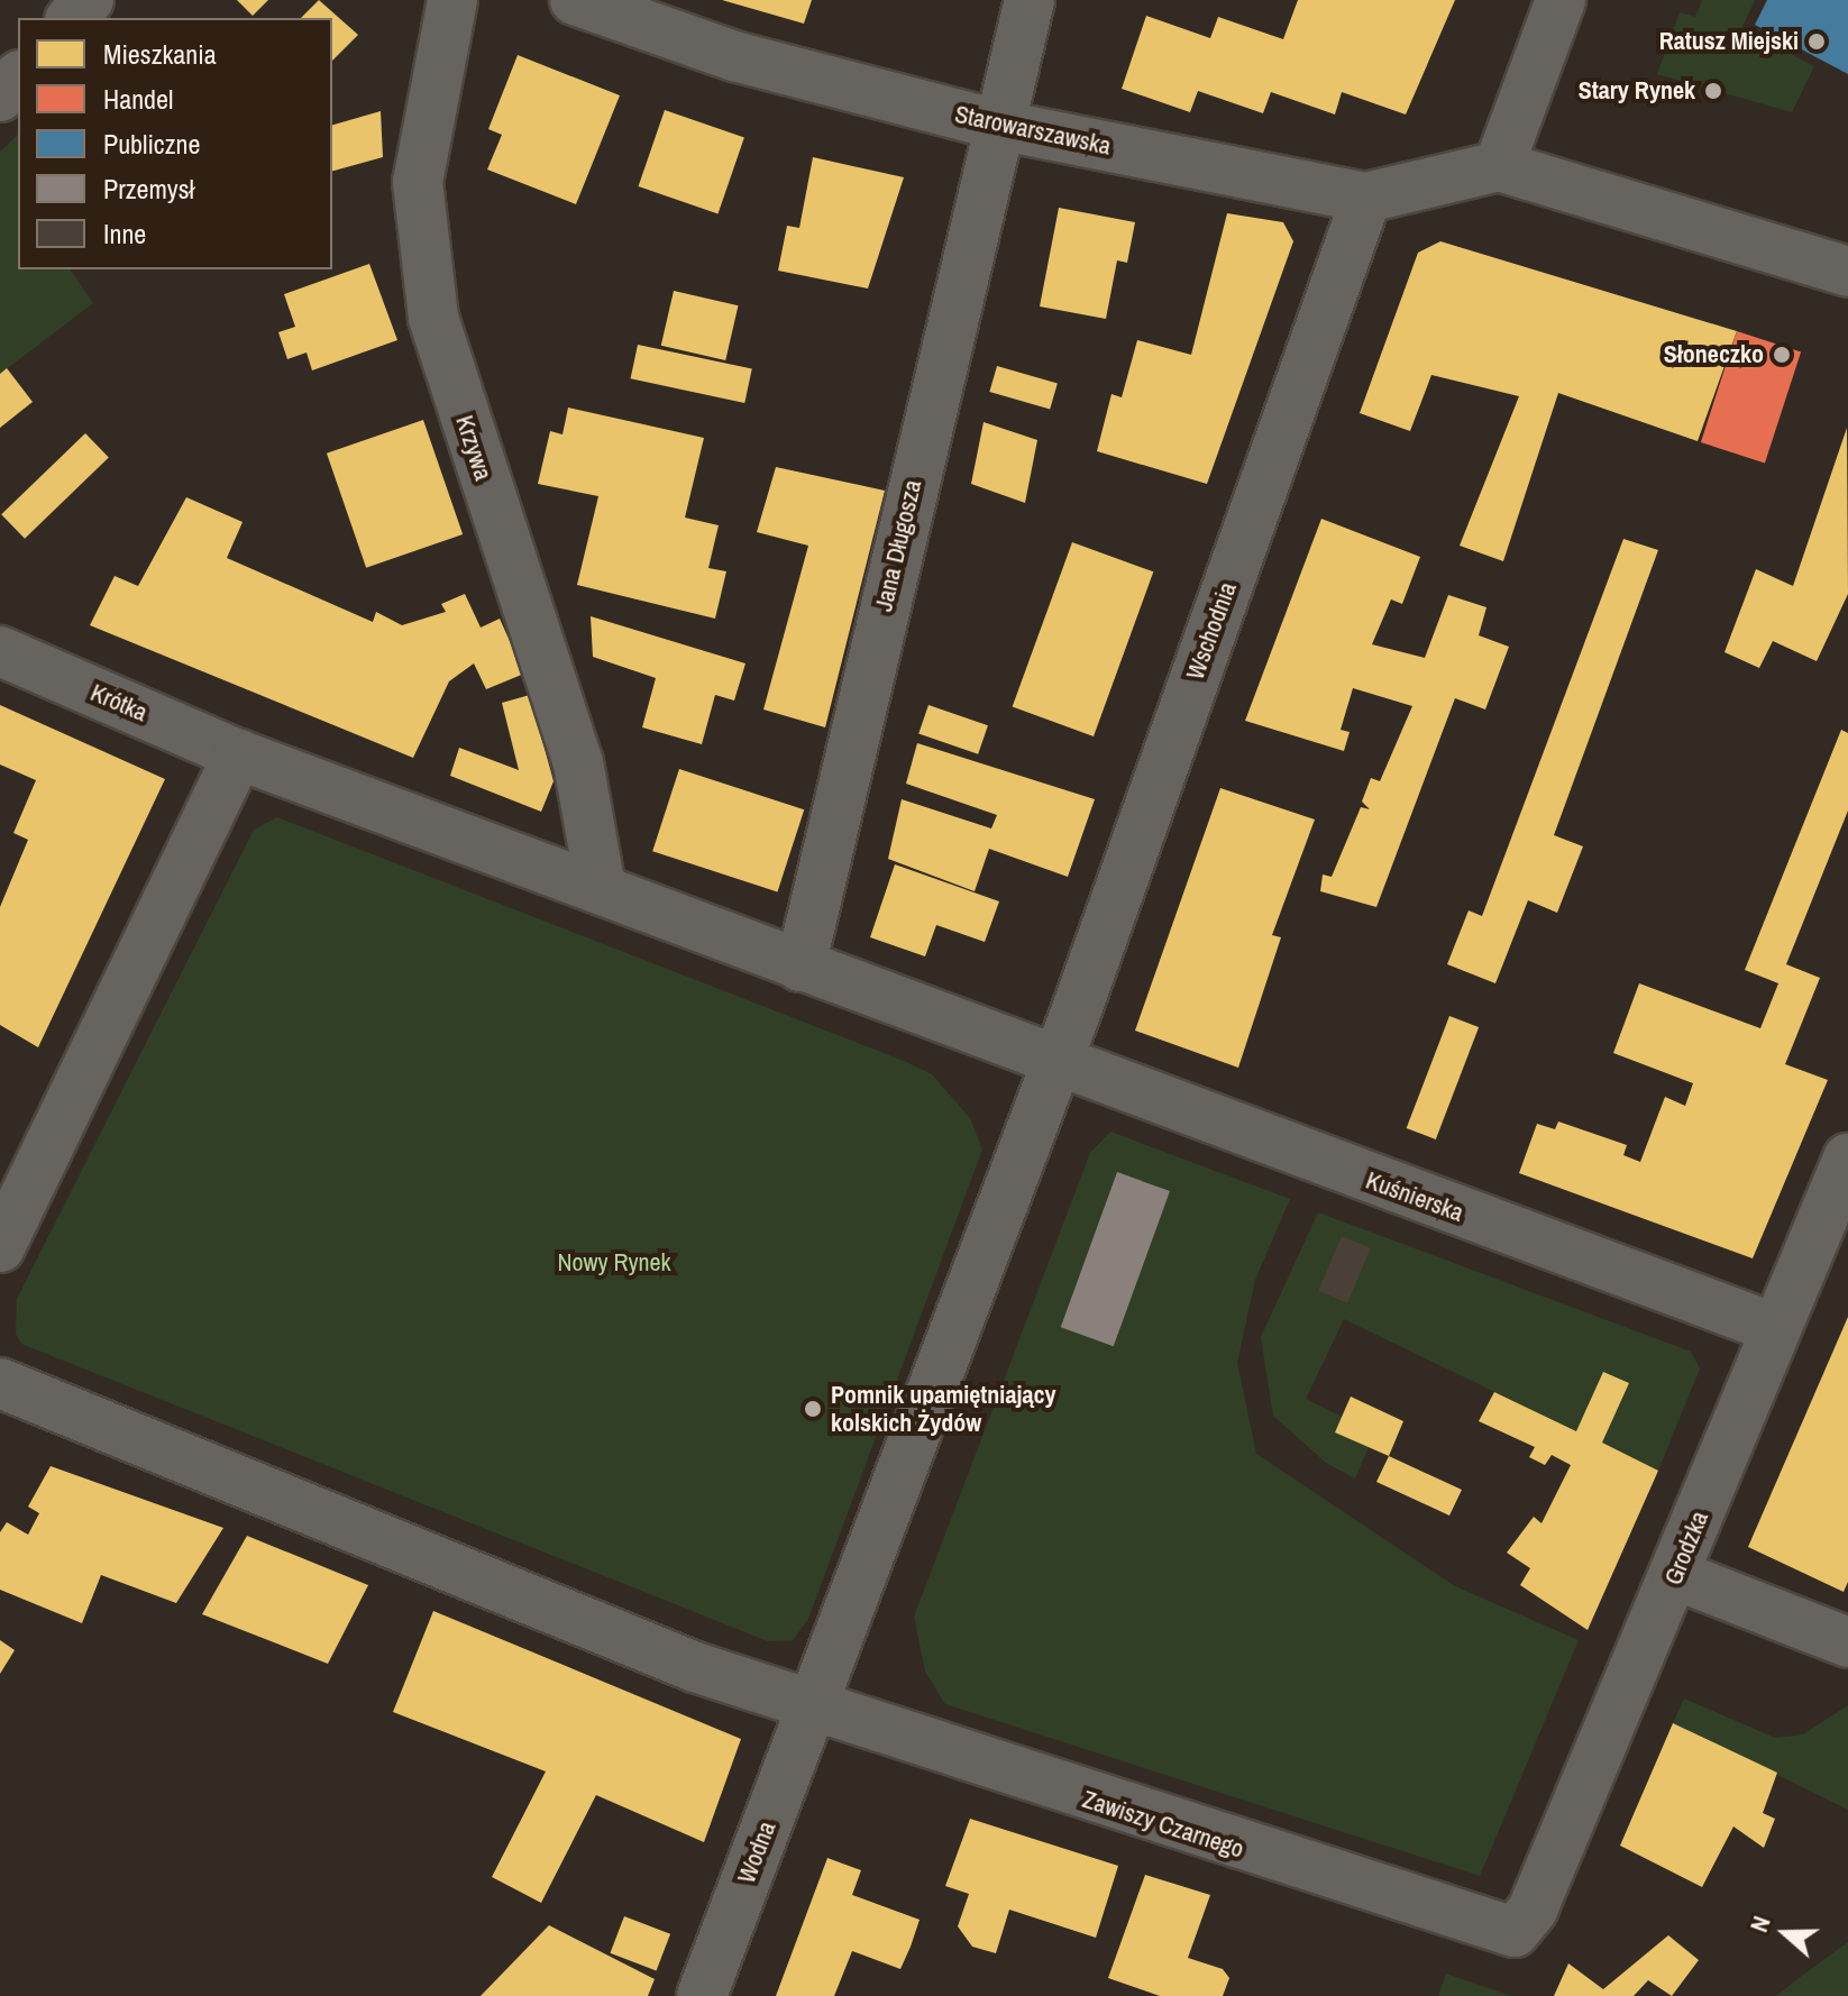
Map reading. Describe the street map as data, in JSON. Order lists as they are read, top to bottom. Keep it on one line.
{"streets":{"street":["Starowarszawska","Krzywa","Jana Długosza","Wschodnia","Krótka","Kuśnierska","Grodzka","Zawiszy Czarnego","Wodna"]},"crossings":[["Starowarszawska","Jana Długosza"],["Starowarszawska","Wschodnia"],["Wschodnia","Kuśnierska"],["Kuśnierska","Grodzka"],["Grodzka","Zawiszy Czarnego"],["Zawiszy Czarnego","Wodna"]],"parks":["Nowy Rynek"],"places":["Ratusz Miejski","Stary Rynek","Słoneczko","Pomnik upamiętniający kolskich Żydów"],"legend":["Mieszkania","Handel","Publiczne","Przemysł","Inne"],"north":"left"}
